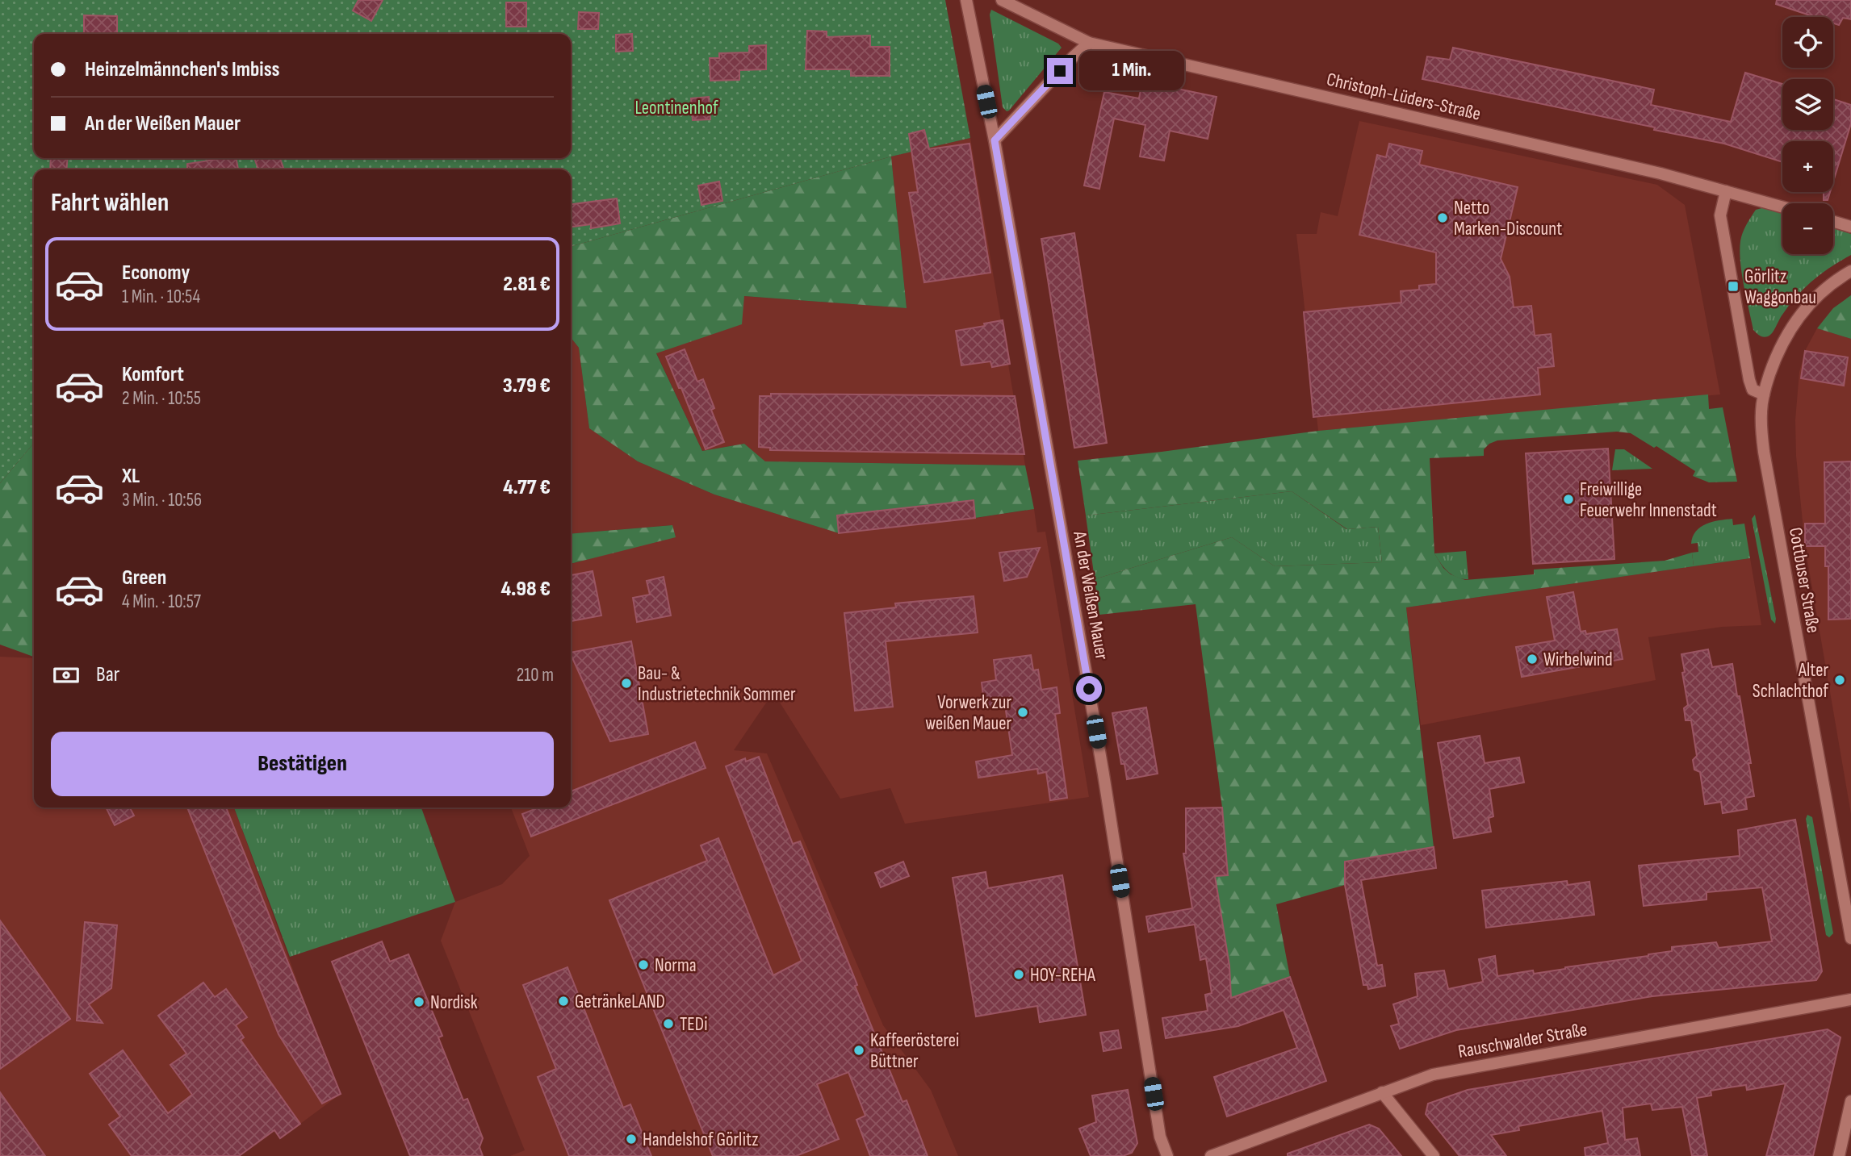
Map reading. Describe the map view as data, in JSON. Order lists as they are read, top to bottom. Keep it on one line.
{"streets":{"street":["Christoph-Lüders-Straße","Cottbuser Straße","An der Weißen Mauer","Rauschwalder Straße"]},"parks":["Leontinenhof"],"places":{"other":["Netto Marken-Discount","Freiwillige Feuerwehr Innenstadt","Wirbelwind","Alter Schlachthof","Bau- & Industrietechnik Sommer","Vorwerk zur weißen Mauer","Norma","HOY-REHA","GetränkeLAND","Nordisk","TEDi","Kaffeerösterei Büttner","Handelshof Görlitz"],"transit":["Görlitz Waggonbau"]},"page":{"map_buttons":["+","−"],"banner":["Heinzelmännchen's Imbiss","An der Weißen Mauer"],"bubble":"1 Min.","heading":"Fahrt wählen","list":[{"name":"Economy","note":"1 Min. · 10:54","value":"2.81 €"},{"name":"Komfort","note":"2 Min. · 10:55","value":"3.79 €"},{"name":"XL","note":"3 Min. · 10:56","value":"4.77 €"},{"name":"Green","note":"4 Min. · 10:57","value":"4.98 €"}],"pay":["Bar","210 m"],"buttons":"Bestätigen"}}
